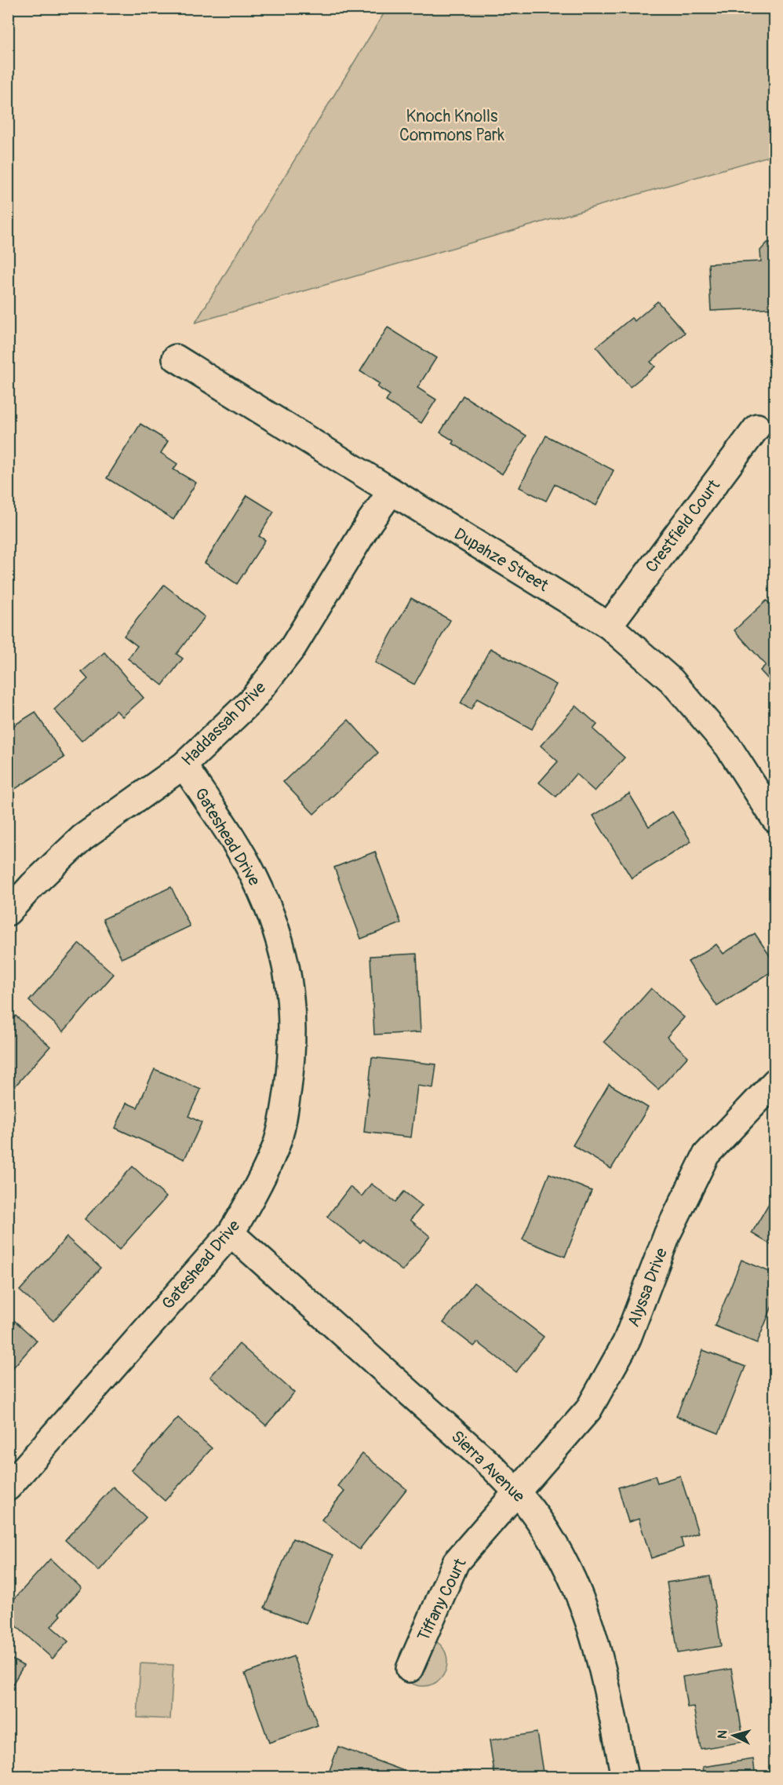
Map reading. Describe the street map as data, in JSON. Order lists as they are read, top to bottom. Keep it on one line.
{"streets":{"street":["Crestfield Court","Dupahze Street","Haddassah Drive","Gateshead Drive","Alyssa Drive","Sierra Avenue","Tiffany Court"]},"crossings":[["Crestfield Court","Dupahze Street"],["Dupahze Street","Haddassah Drive"],["Haddassah Drive","Gateshead Drive"],["Gateshead Drive","Sierra Avenue"],["Alyssa Drive","Sierra Avenue"],["Alyssa Drive","Tiffany Court"],["Sierra Avenue","Tiffany Court"]],"parks":["Knoch Knolls Commons Park"],"north":"left"}
